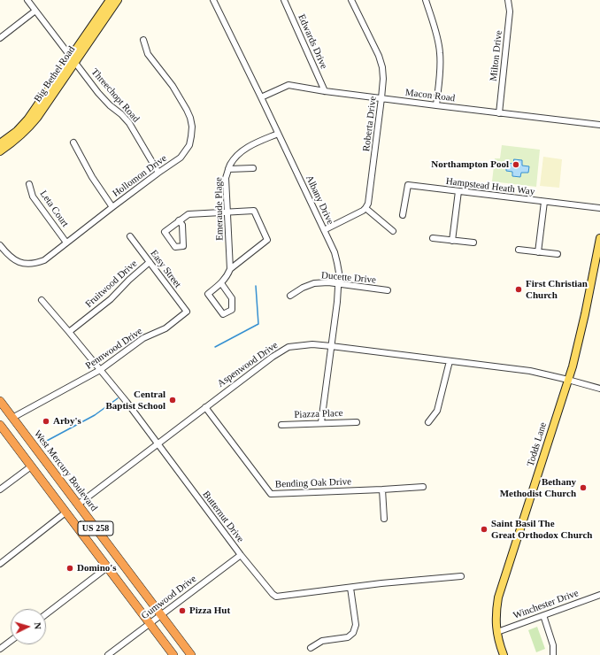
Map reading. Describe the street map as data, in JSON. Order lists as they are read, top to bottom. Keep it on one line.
{"streets":{"highway":["West Mercury Boulevard","US 258"],"main road":["Big Bethel Road","Todds Lane"],"street":["Edwards Drive","Milton Drive","Threechopt Road","Macon Road","Roberta Drive","Hollomon Drive","Hampstead Heath Way","Albany Drive","Leta Court","Emeraude Plage","Easy Street","Ducette Drive","Fruitwood Drive","Pennwood Drive","Aspenwood Drive","Piazza Place","Bending Oak Drive","Butternut Drive","Gumwood Drive","Winchester Drive"]},"crossings":[["Edwards Drive","Macon Road"],["Milton Drive","Macon Road"],["Big Bethel Road","Threechopt Road"],["Threechopt Road","Hollomon Drive"],["Macon Road","Roberta Drive"],["Macon Road","Albany Drive"],["Hollomon Drive","Leta Court"],["Albany Drive","Emeraude Plage"],["Albany Drive","Ducette Drive"],["Albany Drive","Aspenwood Drive"],["Albany Drive","Piazza Place"],["Easy Street","Fruitwood Drive"],["Easy Street","Pennwood Drive"],["Fruitwood Drive","Butternut Drive"],["Pennwood Drive","West Mercury Boulevard"],["Pennwood Drive","Butternut Drive"],["Aspenwood Drive","Todds Lane"],["Aspenwood Drive","West Mercury Boulevard"],["Aspenwood Drive","Bending Oak Drive"],["Aspenwood Drive","Butternut Drive"],["Todds Lane","Winchester Drive"],["West Mercury Boulevard","Gumwood Drive"],["Butternut Drive","Gumwood Drive"],["US 258","Gumwood Drive"]],"places":["Northampton Pool","First Christian Church","Central Baptist School","Arby's","Bethany Methodist Church","Saint Basil The Great Orthodox Church","Domino's","Pizza Hut"],"north":"right"}
